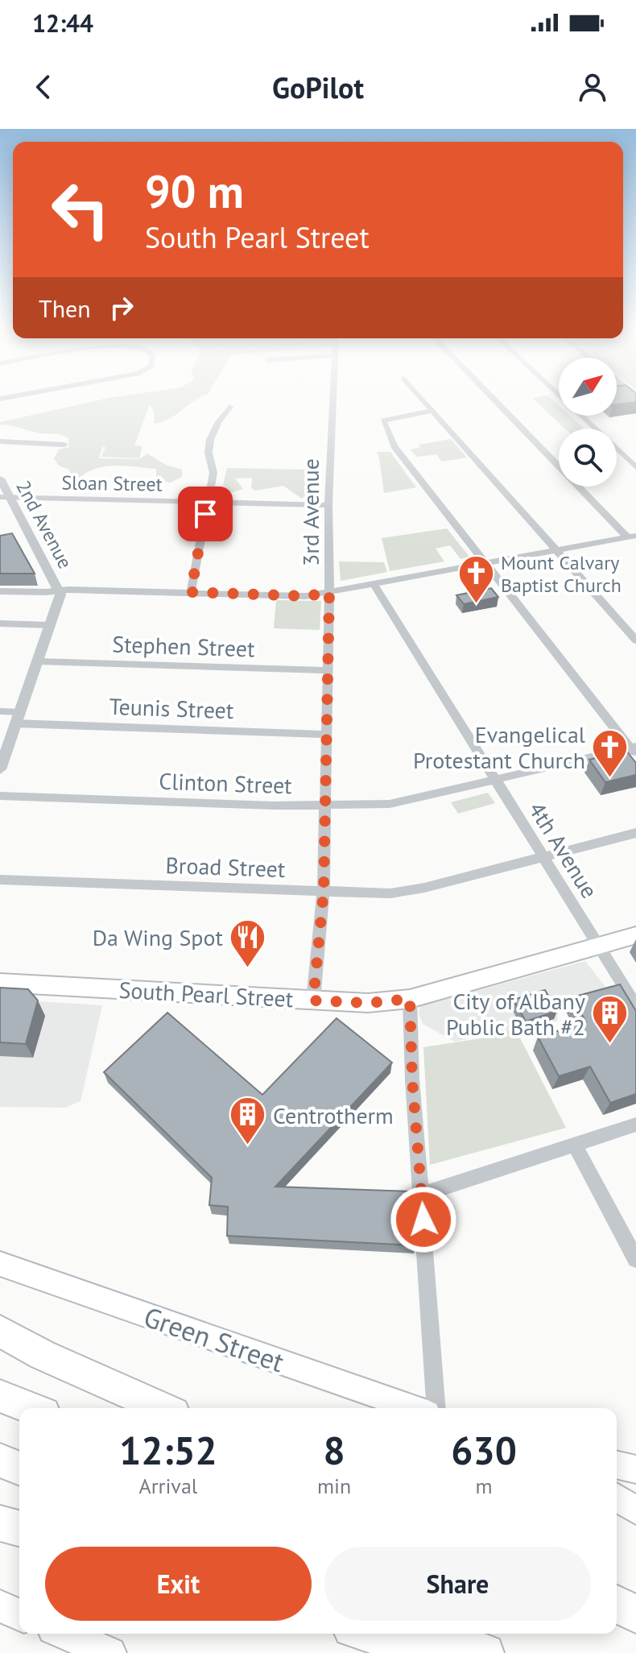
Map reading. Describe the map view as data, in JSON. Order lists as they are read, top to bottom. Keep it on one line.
{"streets":{"main road":["South Pearl Street","Green Street"],"street":["Sloan Street","3rd Avenue","2nd Avenue","Stephen Street","Teunis Street","Clinton Street","4th Avenue","Broad Street"]},"crossings":[["Sloan Street","3rd Avenue"],["Sloan Street","2nd Avenue"],["3rd Avenue","Stephen Street"],["3rd Avenue","Teunis Street"],["3rd Avenue","Clinton Street"],["3rd Avenue","Broad Street"],["3rd Avenue","South Pearl Street"],["2nd Avenue","Stephen Street"],["2nd Avenue","Teunis Street"],["Clinton Street","4th Avenue"],["4th Avenue","Broad Street"],["4th Avenue","South Pearl Street"]],"places":{"church":["Mount Calvary Baptist Church","Evangelical Protestant Church"],"restaurant":["Da Wing Spot"],"building":["City of Albany Public Bath #2","Centrotherm"]},"north":"top right","page":{"status":"12:44","header":"GoPilot","turn":["90 m","South Pearl Street"],"then":"Then","eta":["12:52","Arrival","8","min","630","m"],"buttons":["Exit","Share"]}}
